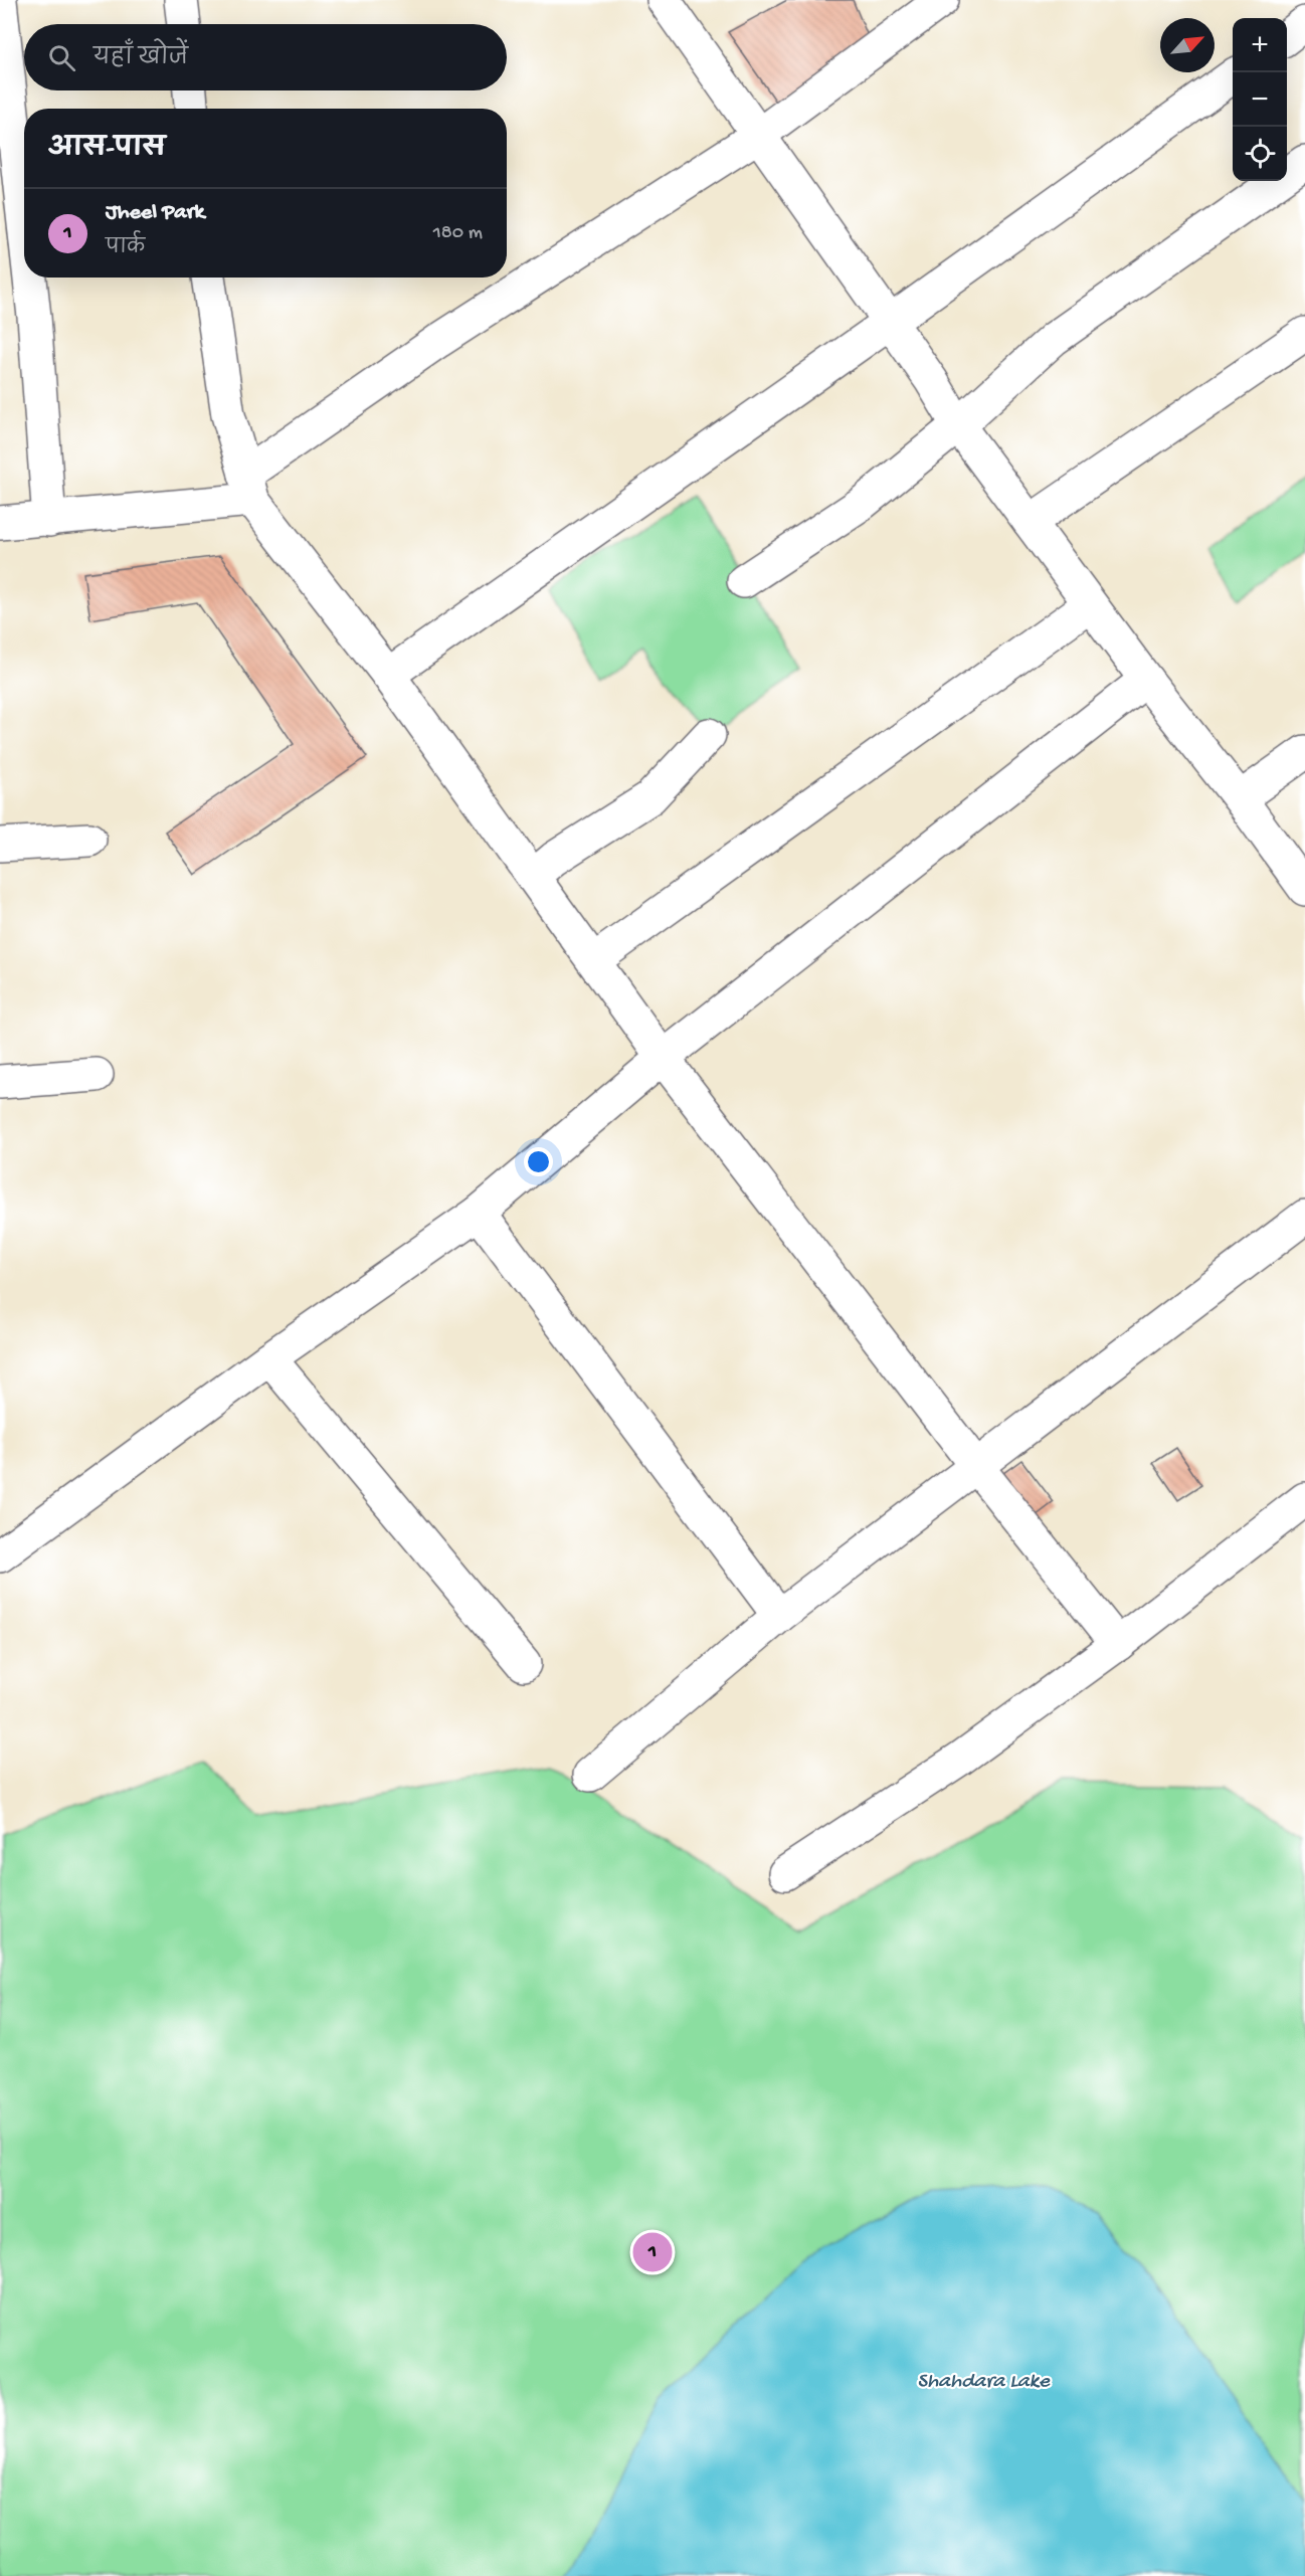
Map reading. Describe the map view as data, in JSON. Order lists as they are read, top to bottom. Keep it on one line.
{"water":["Shahdara Lake"],"north":"top right","page":{"map_buttons":["+","−"],"search":"यहाँ खोजें","heading":"आस-पास","list":[{"mark":"1","name":"Jheel Park","note":"पार्क","value":"180 m"}],"pins":"1"}}
